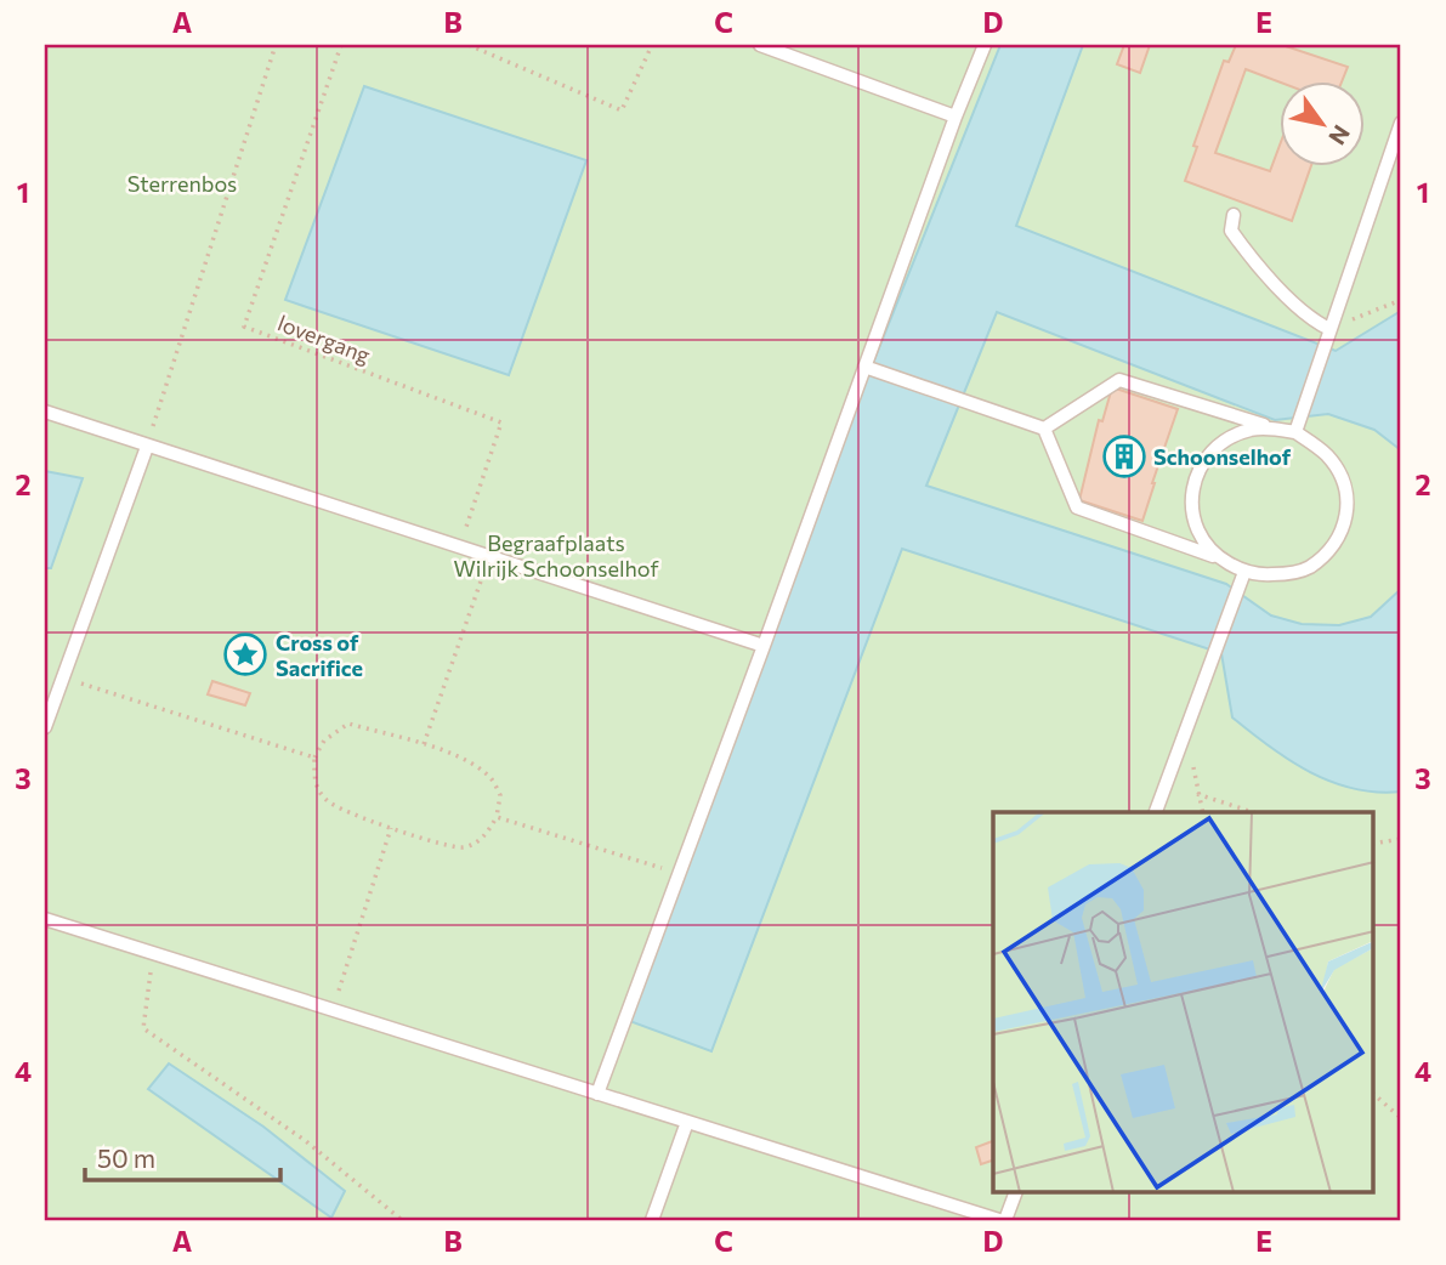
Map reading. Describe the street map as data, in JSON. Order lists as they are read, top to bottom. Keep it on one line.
{"streets":{"path":["lovergang"]},"parks":["Sterrenbos","Begraafplaats Wilrijk Schoonselhof"],"places":{"building":["Schoonselhof"],"place":["Cross of Sacrifice"]},"scale_bar":"50 m","north":"bottom right","grid":{"columns":["A","B","C","D","E"],"rows":["1","2","3","4"]}}
